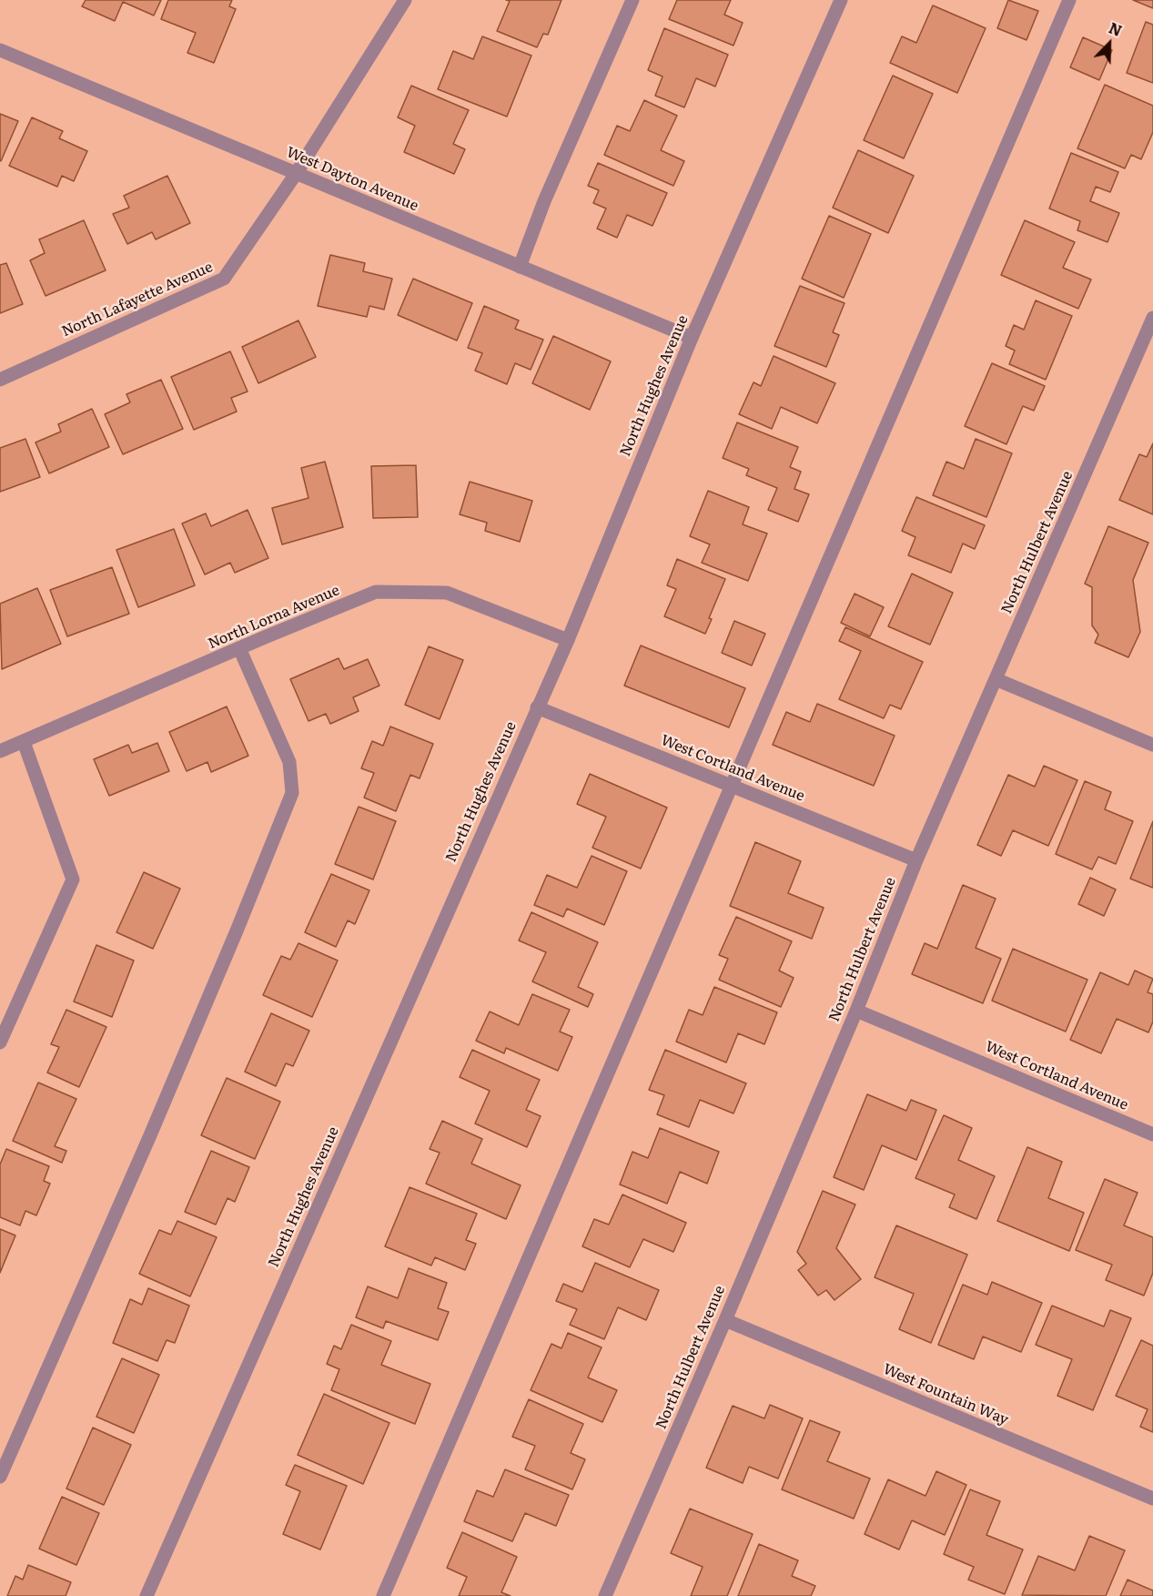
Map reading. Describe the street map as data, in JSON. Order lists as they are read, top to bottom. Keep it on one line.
{"streets":{"street":["West Dayton Avenue","North Lafayette Avenue","North Hughes Avenue","North Hulbert Avenue","North Lorna Avenue","West Cortland Avenue","West Fountain Way"]},"crossings":[["West Dayton Avenue","North Lafayette Avenue"],["West Dayton Avenue","North Hughes Avenue"],["North Hughes Avenue","North Lorna Avenue"],["North Hughes Avenue","West Cortland Avenue"],["North Hulbert Avenue","West Cortland Avenue"],["North Hulbert Avenue","West Fountain Way"]],"north":"top right"}
